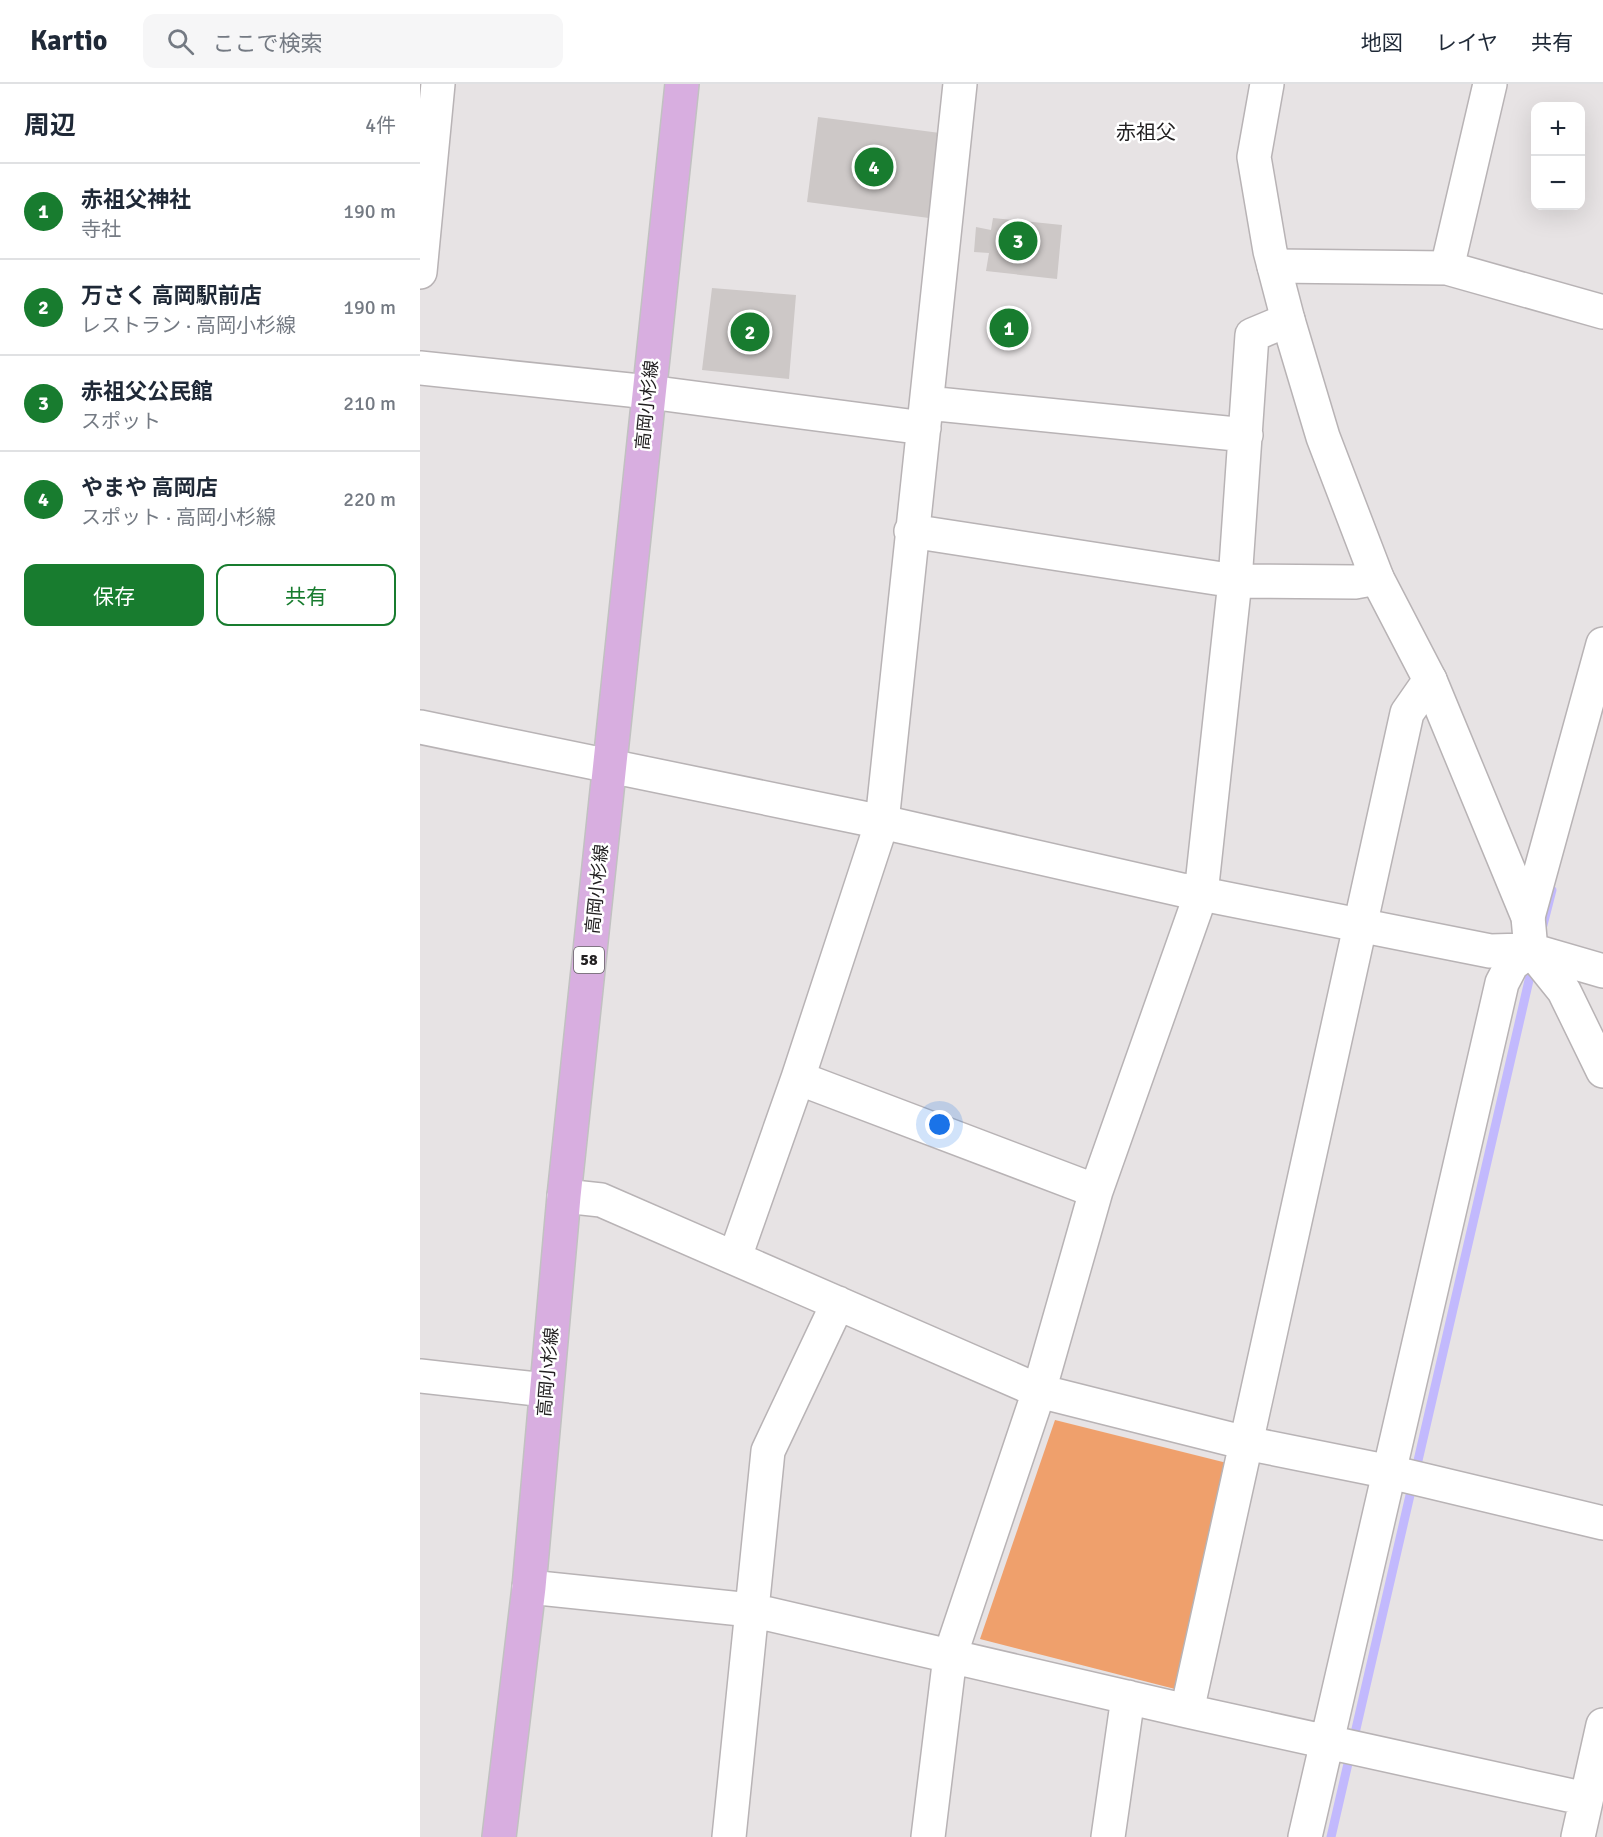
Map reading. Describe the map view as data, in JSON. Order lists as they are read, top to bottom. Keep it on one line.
{"streets":{"main road":["高岡小杉線","58"]},"districts":["赤祖父"],"page":{"header":"Kartio","search":"ここで検索","nav":["地図","レイヤ","共有"],"heading":["周辺","4件"],"map_buttons":["+","−"],"pins":["4","3","1","2"],"list":[{"mark":"1","name":"赤祖父神社","note":"寺社","value":"190 m"},{"mark":"2","name":"万さく 高岡駅前店","note":"レストラン · 高岡小杉線","value":"190 m"},{"mark":"3","name":"赤祖父公民館","note":"スポット","value":"210 m"},{"mark":"4","name":"やまや 高岡店","note":"スポット · 高岡小杉線","value":"220 m"}],"buttons":["保存","共有"]}}
